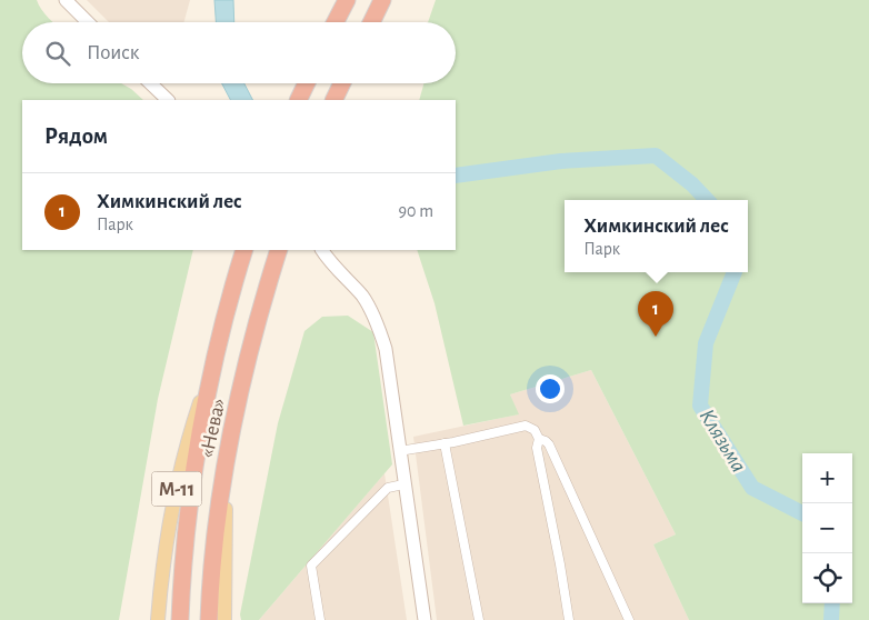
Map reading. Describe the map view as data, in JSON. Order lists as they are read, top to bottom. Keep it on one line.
{"streets":{"highway":["«Нева»","М-11"]},"crossings":[["«Нева»","М-11"]],"water":["Клязьма"],"page":{"search":"Поиск","heading":"Рядом","list":[{"mark":"1","name":"Химкинский лес","note":"Парк","value":"90 m"}],"popup":["Химкинский лес","Парк"],"pins":"1","map_buttons":["+","−"]}}
